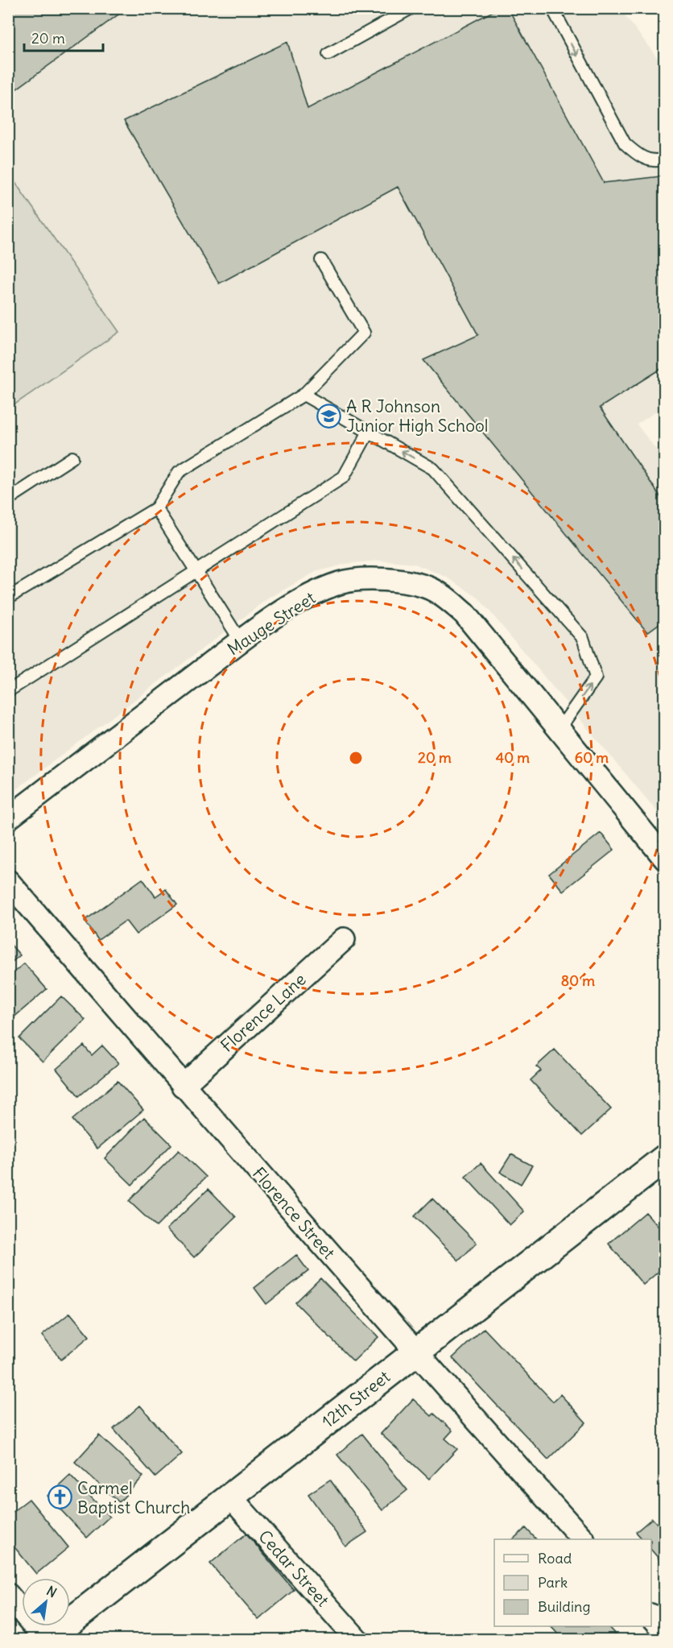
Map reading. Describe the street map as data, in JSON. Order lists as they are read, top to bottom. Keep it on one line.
{"streets":{"street":["Mauge Street","Florence Lane","Florence Street","12th Street","Cedar Street"]},"crossings":[["Florence Lane","Florence Street"],["Florence Street","12th Street"],["12th Street","Cedar Street"]],"places":{"school or university":["A R Johnson Junior High School"],"church":["Carmel Baptist Church"]},"legend":["Road","Park","Building"],"scale_bar":"20 m","north":"top right","rings":["20 m","40 m","60 m","80 m"]}
